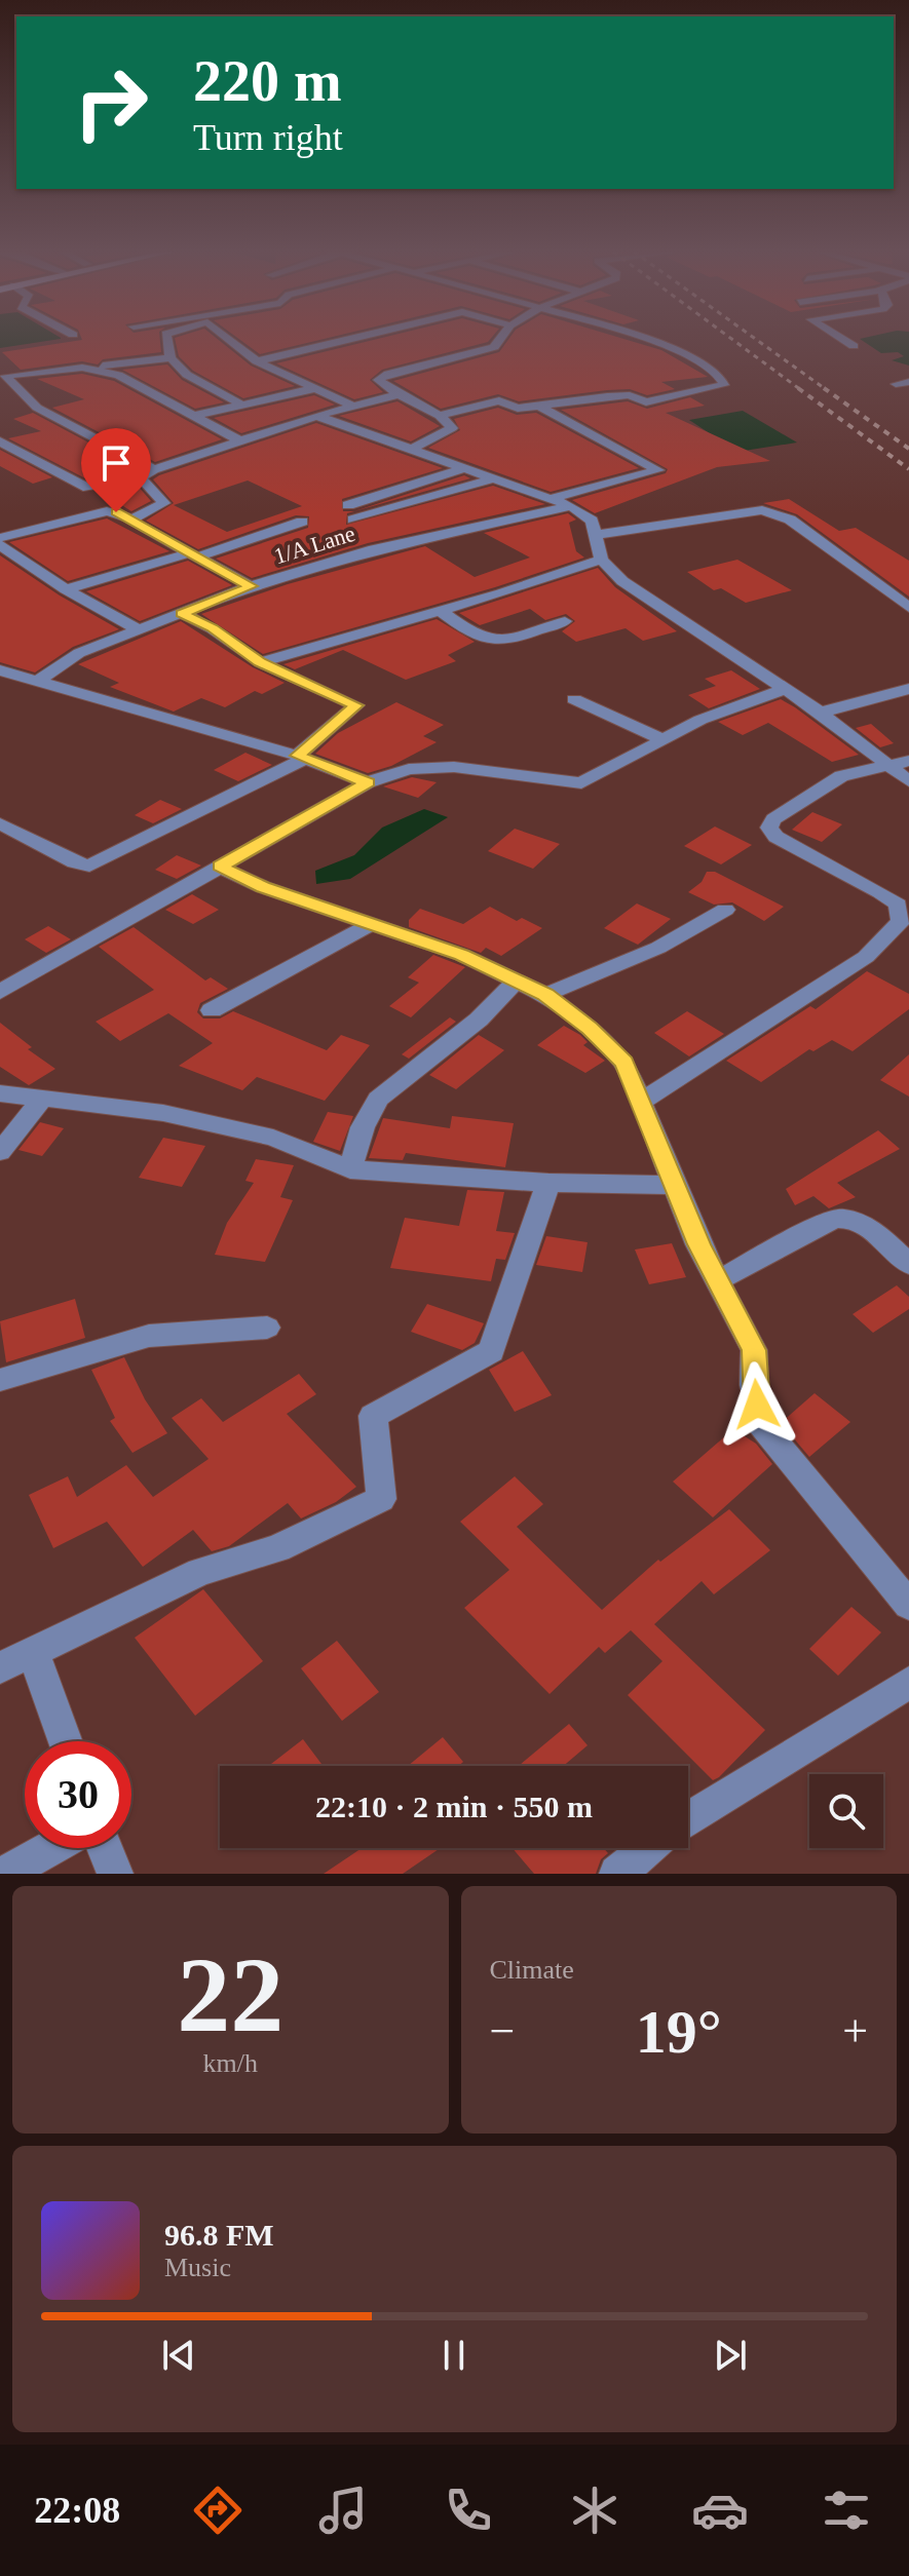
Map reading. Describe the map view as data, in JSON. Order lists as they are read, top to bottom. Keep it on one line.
{"streets":{"street":["1/A Lane"]},"page":{"turn":["220 m","Turn right"],"limit":"30","trip":"22:10 · 2 min · 550 m","tile":[["22","km/h"],"Climate"],"heat":["−","19°","+"],"song":["96.8 FM","Music"],"tabs":"22:08"}}
